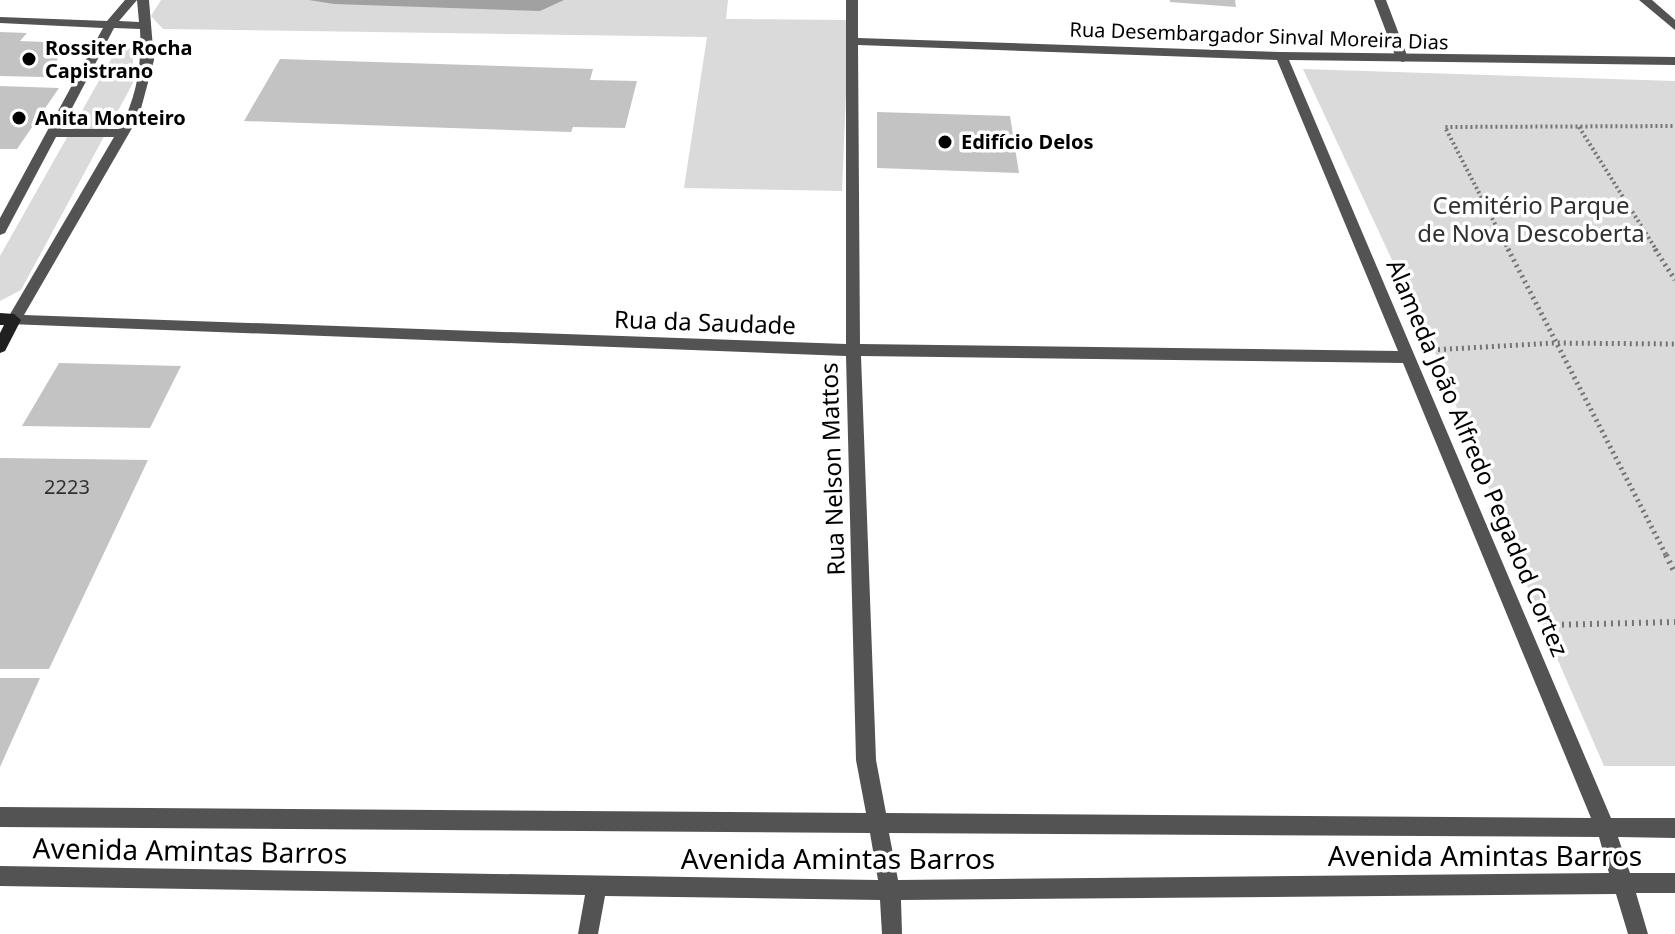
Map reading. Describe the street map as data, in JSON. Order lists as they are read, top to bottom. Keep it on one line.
{"streets":{"street":["Rua Desembargador Sinval Moreira Dias","Rua da Saudade","Alameda João Alfredo Pegadod Cortez","Rua Nelson Mattos","Avenida Amintas Barros"]},"crossings":[["Rua Desembargador Sinval Moreira Dias","Alameda João Alfredo Pegadod Cortez"],["Rua Desembargador Sinval Moreira Dias","Rua Nelson Mattos"],["Rua da Saudade","Alameda João Alfredo Pegadod Cortez"],["Rua da Saudade","Rua Nelson Mattos"],["Alameda João Alfredo Pegadod Cortez","Avenida Amintas Barros"],["Rua Nelson Mattos","Avenida Amintas Barros"]],"parks":["Cemitério Parque de Nova Descoberta"],"places":["Rossiter Rocha Capistrano","Anita Monteiro","Edifício Delos"],"house_numbers":["2223"]}
